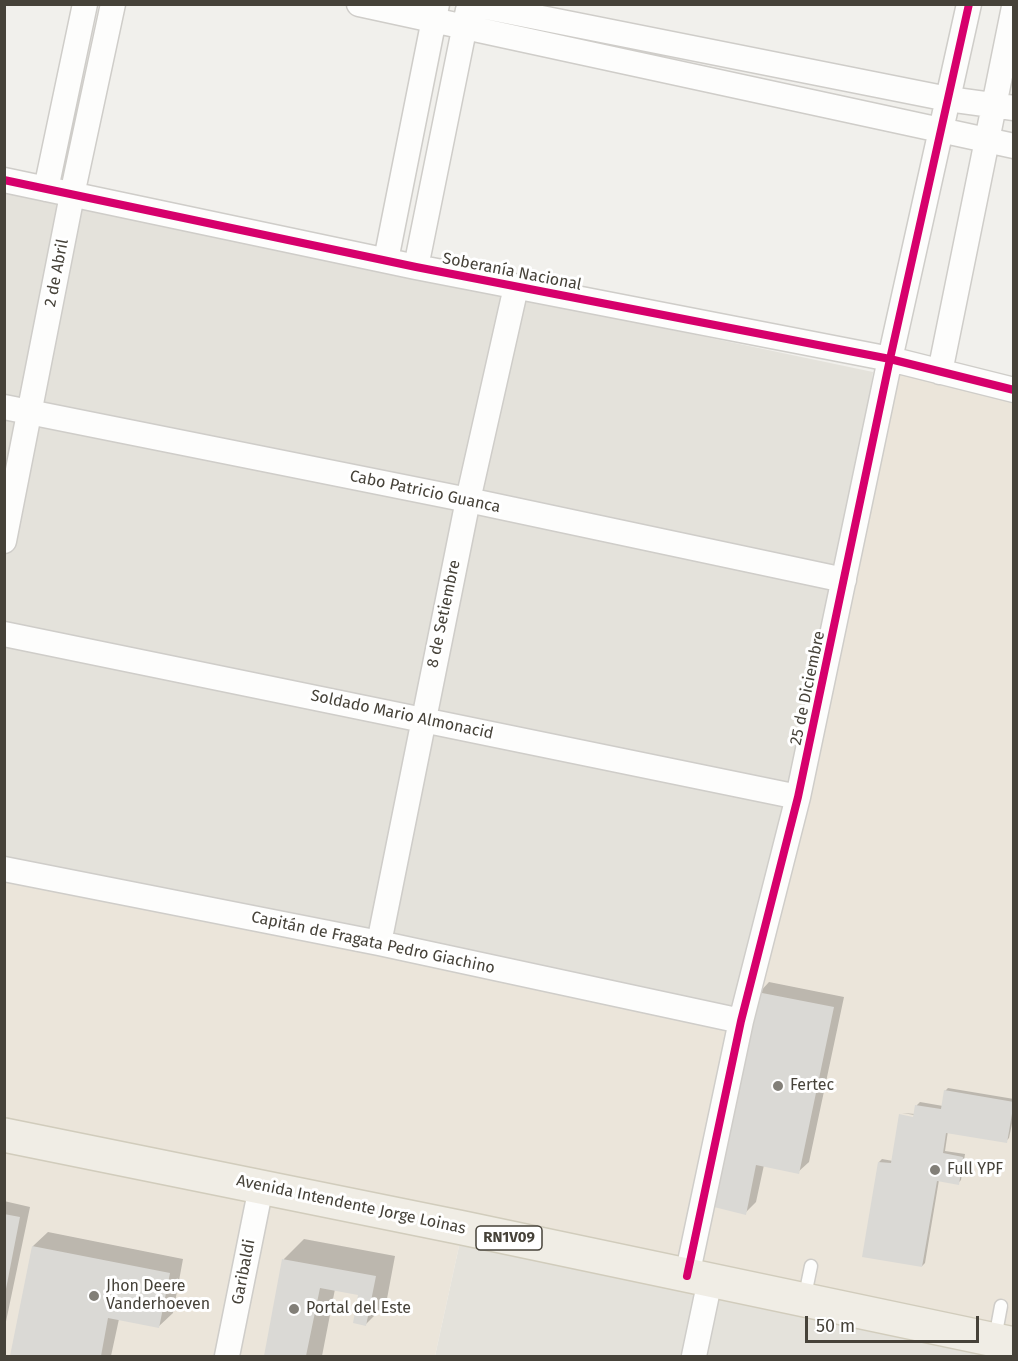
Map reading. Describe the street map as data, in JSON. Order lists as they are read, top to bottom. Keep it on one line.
{"streets":{"main road":["Avenida Intendente Jorge Loinas","RN1V09"],"street":["Soberanía Nacional","2 de Abril","Cabo Patricio Guanca","8 de Setiembre","25 de Diciembre","Soldado Mario Almonacid","Capitán de Fragata Pedro Giachino","Garibaldi"]},"crossings":[["Soberanía Nacional","2 de Abril"],["Soberanía Nacional","8 de Setiembre"],["Soberanía Nacional","25 de Diciembre"],["2 de Abril","Cabo Patricio Guanca"],["Cabo Patricio Guanca","8 de Setiembre"],["Cabo Patricio Guanca","25 de Diciembre"],["8 de Setiembre","Soldado Mario Almonacid"],["8 de Setiembre","Capitán de Fragata Pedro Giachino"],["25 de Diciembre","Soldado Mario Almonacid"],["25 de Diciembre","Capitán de Fragata Pedro Giachino"],["25 de Diciembre","Avenida Intendente Jorge Loinas"],["Avenida Intendente Jorge Loinas","Garibaldi"]],"places":["Fertec","Full YPF","Jhon Deere Vanderhoeven","Portal del Este"],"scale_bar":"50 m"}
